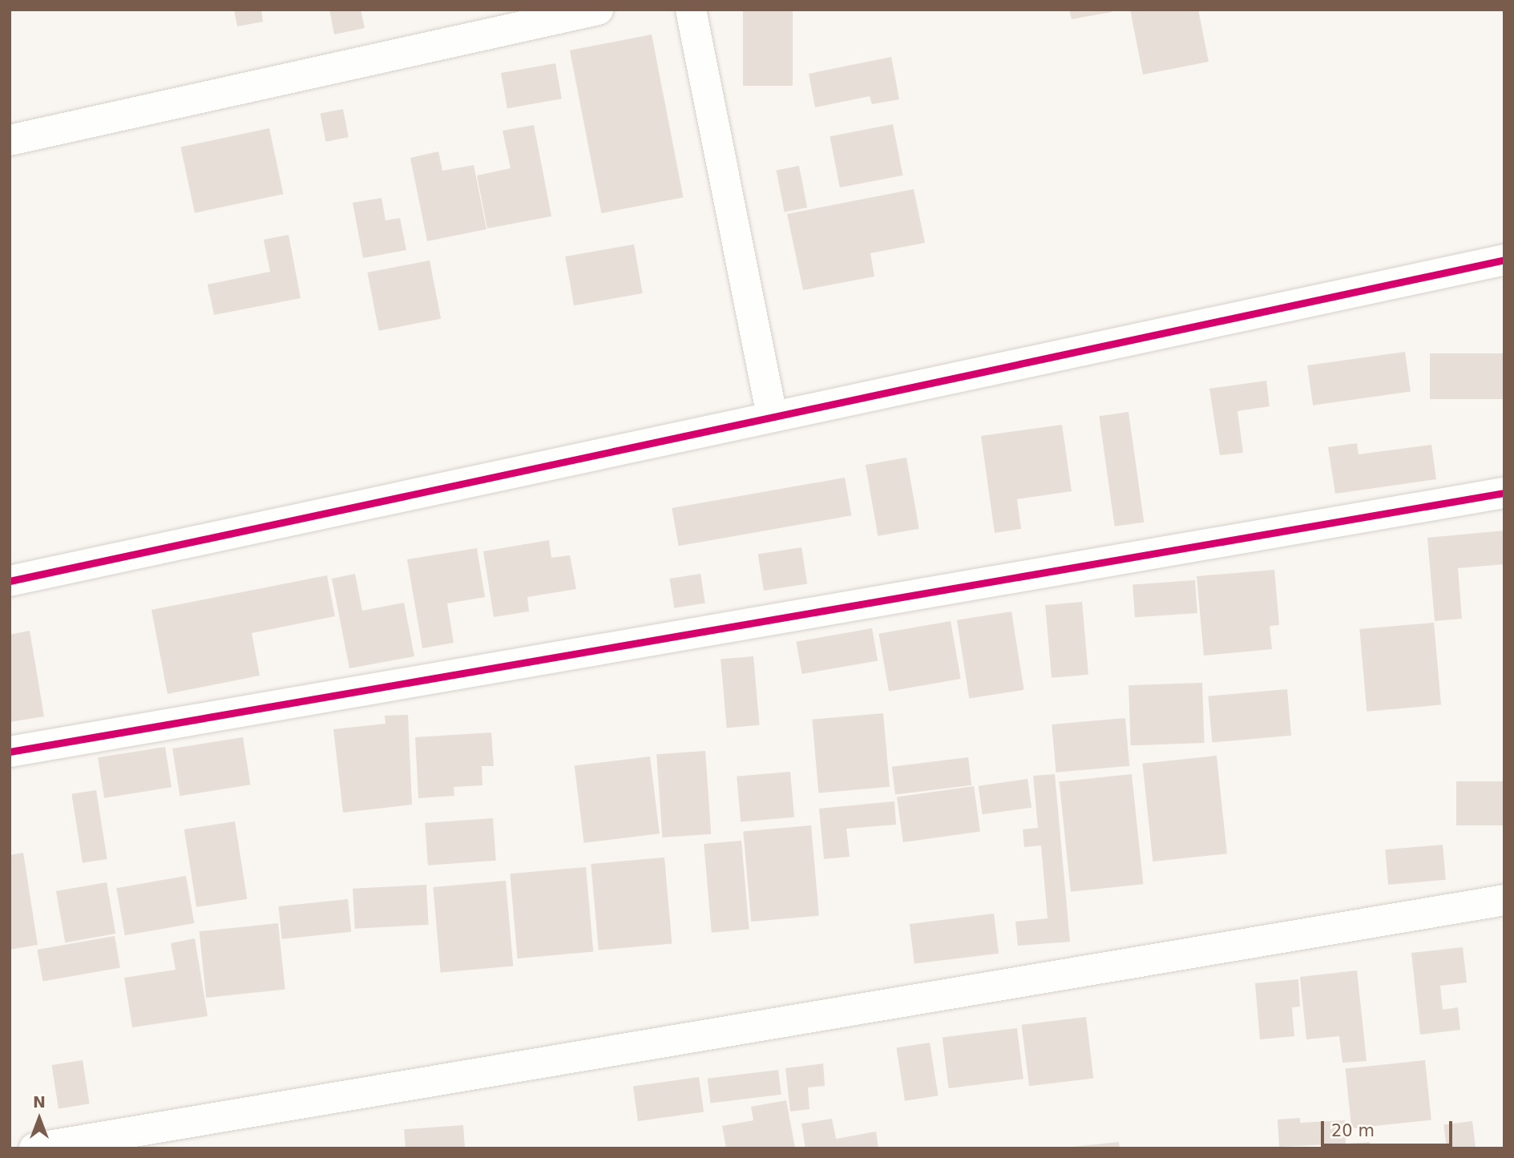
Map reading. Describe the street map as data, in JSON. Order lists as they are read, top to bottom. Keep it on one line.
{"scale_bar":"20 m","north":"top"}
